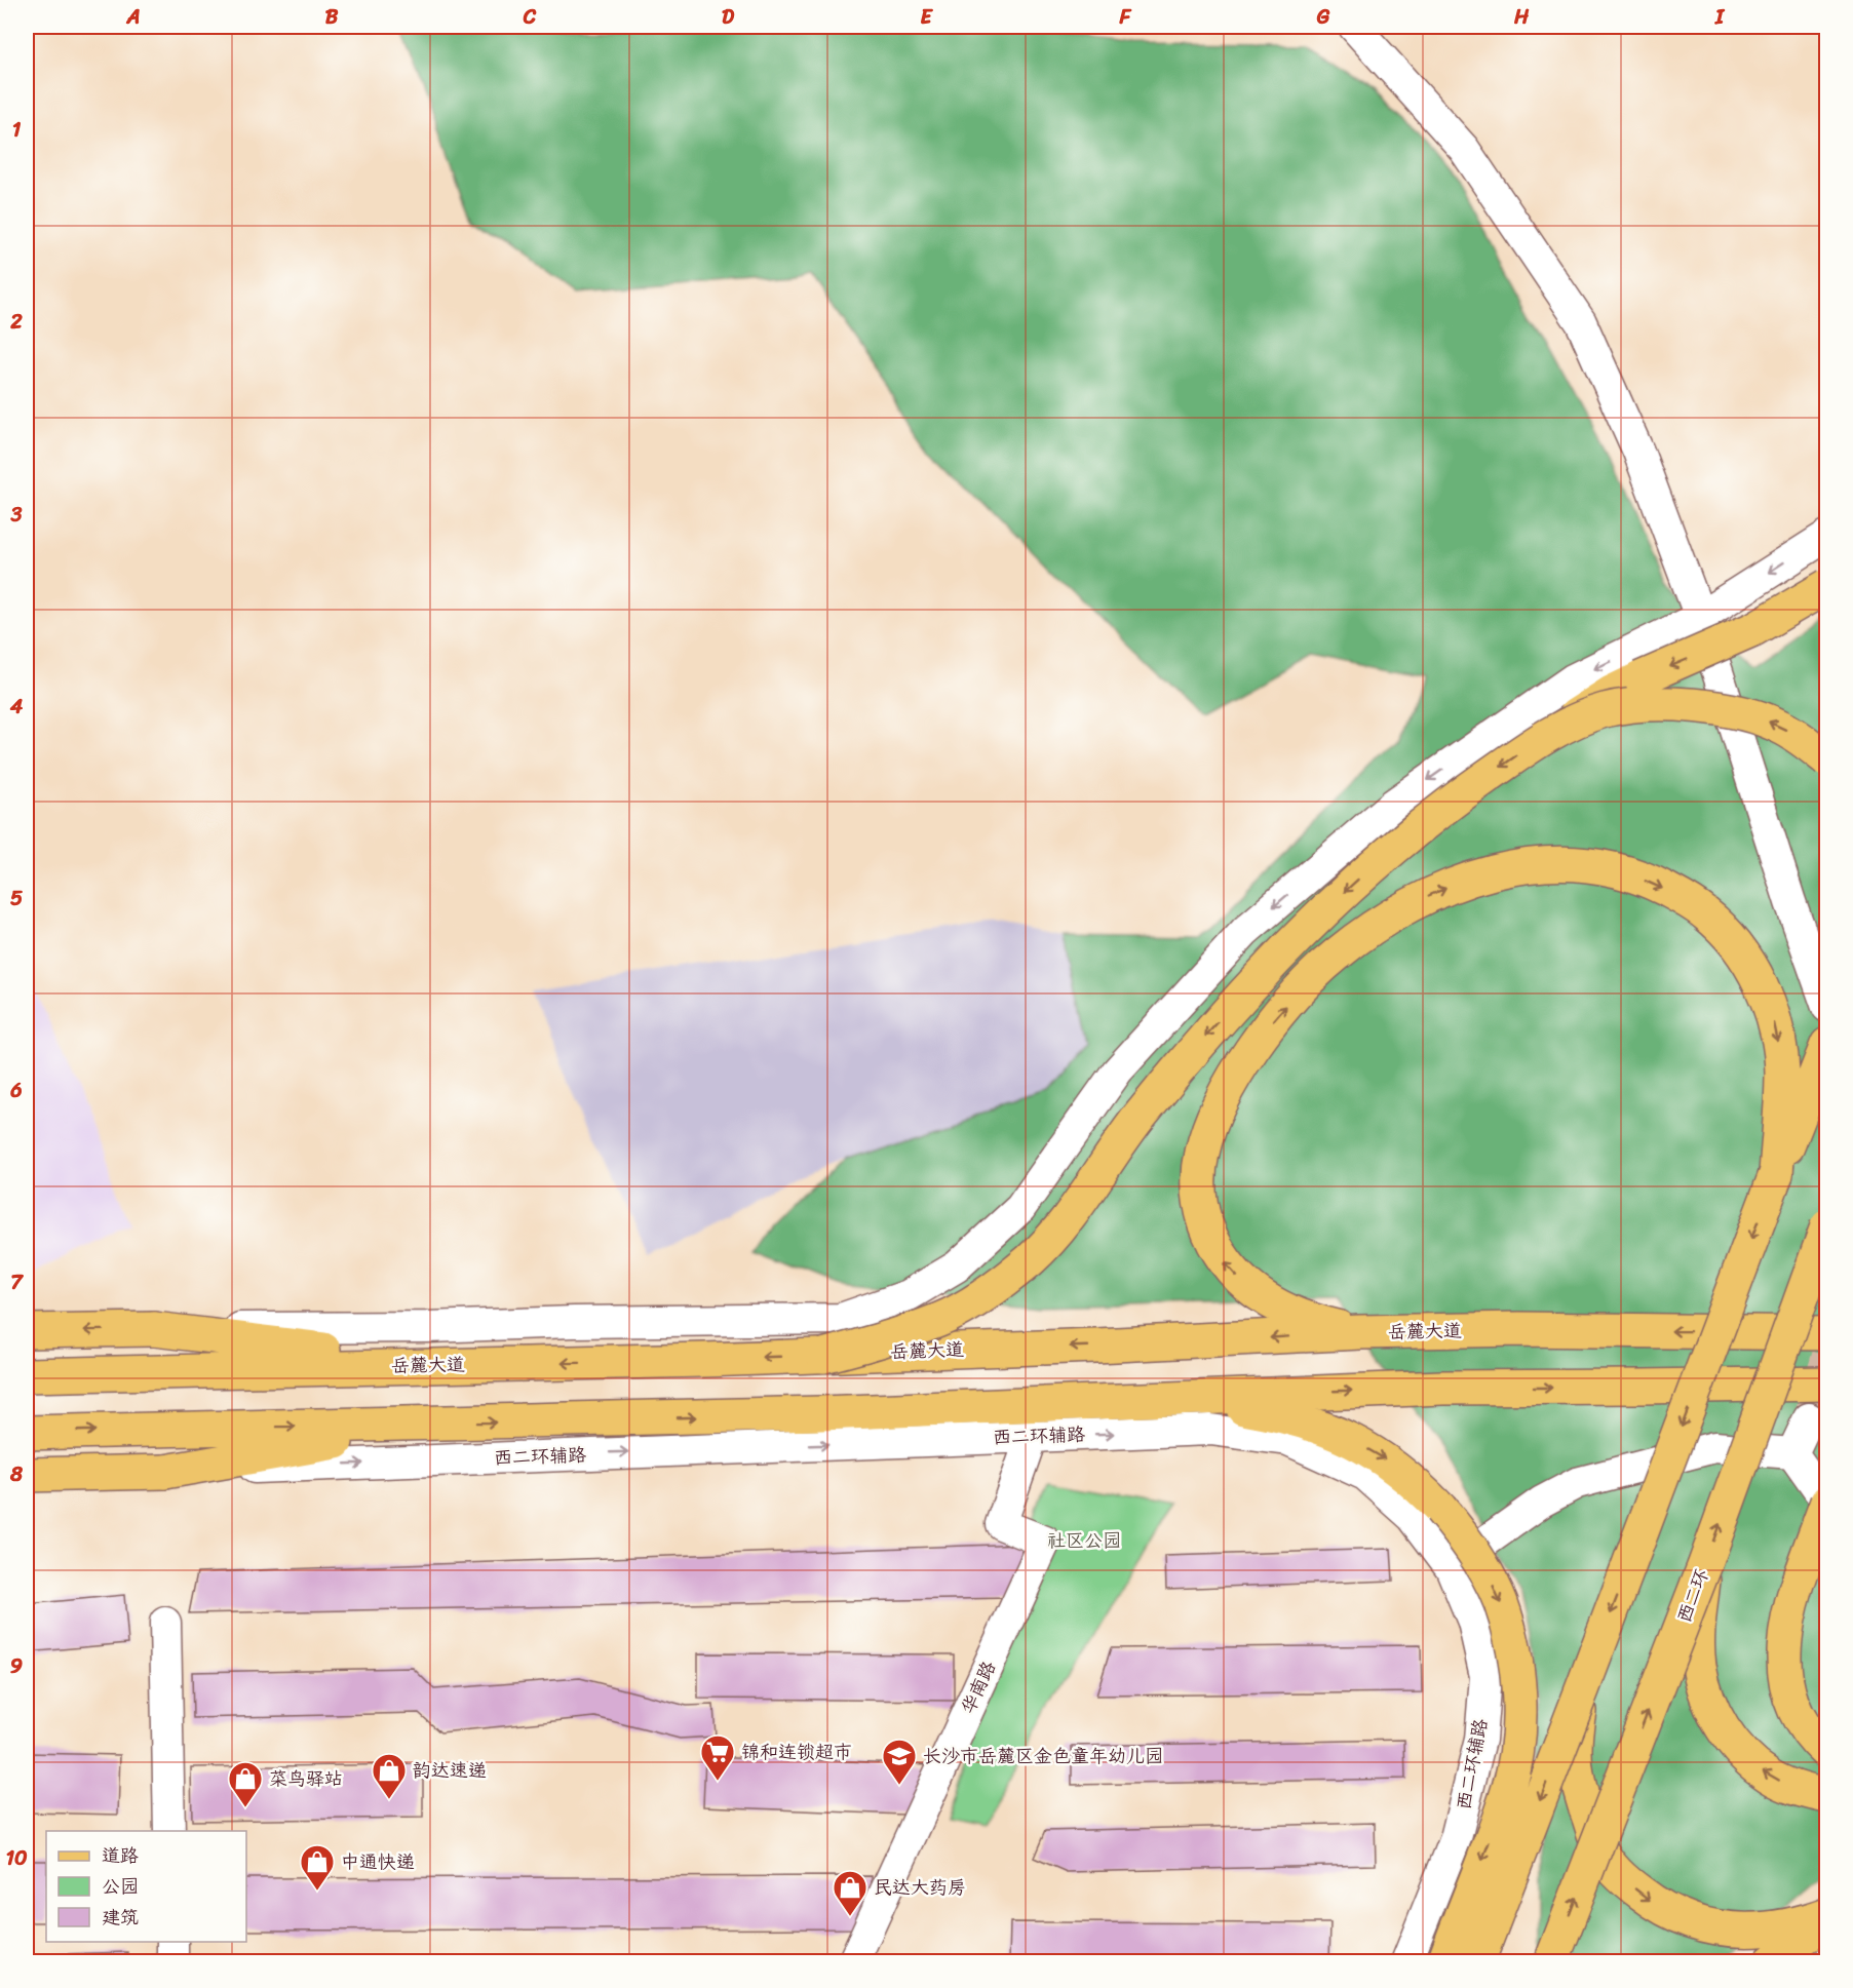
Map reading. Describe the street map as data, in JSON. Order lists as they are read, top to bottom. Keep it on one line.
{"streets":{"main road":["岳麓大道","西二环"],"street":["西二环辅路","华南路"]},"crossings":[["西二环辅路","华南路"]],"one_way":["西二环辅路"],"parks":["社区公园"],"places":{"supermarket":["锦和连锁超市"],"school or university":["长沙市岳麓区金色童年幼儿园"],"shop":["韵达速递","菜鸟驿站","中通快递","民达大药房"]},"legend":["道路","公园","建筑"],"grid":{"columns":["A","B","C","D","E","F","G","H","I"],"rows":["1","2","3","4","5","6","7","8","9","10"]}}
